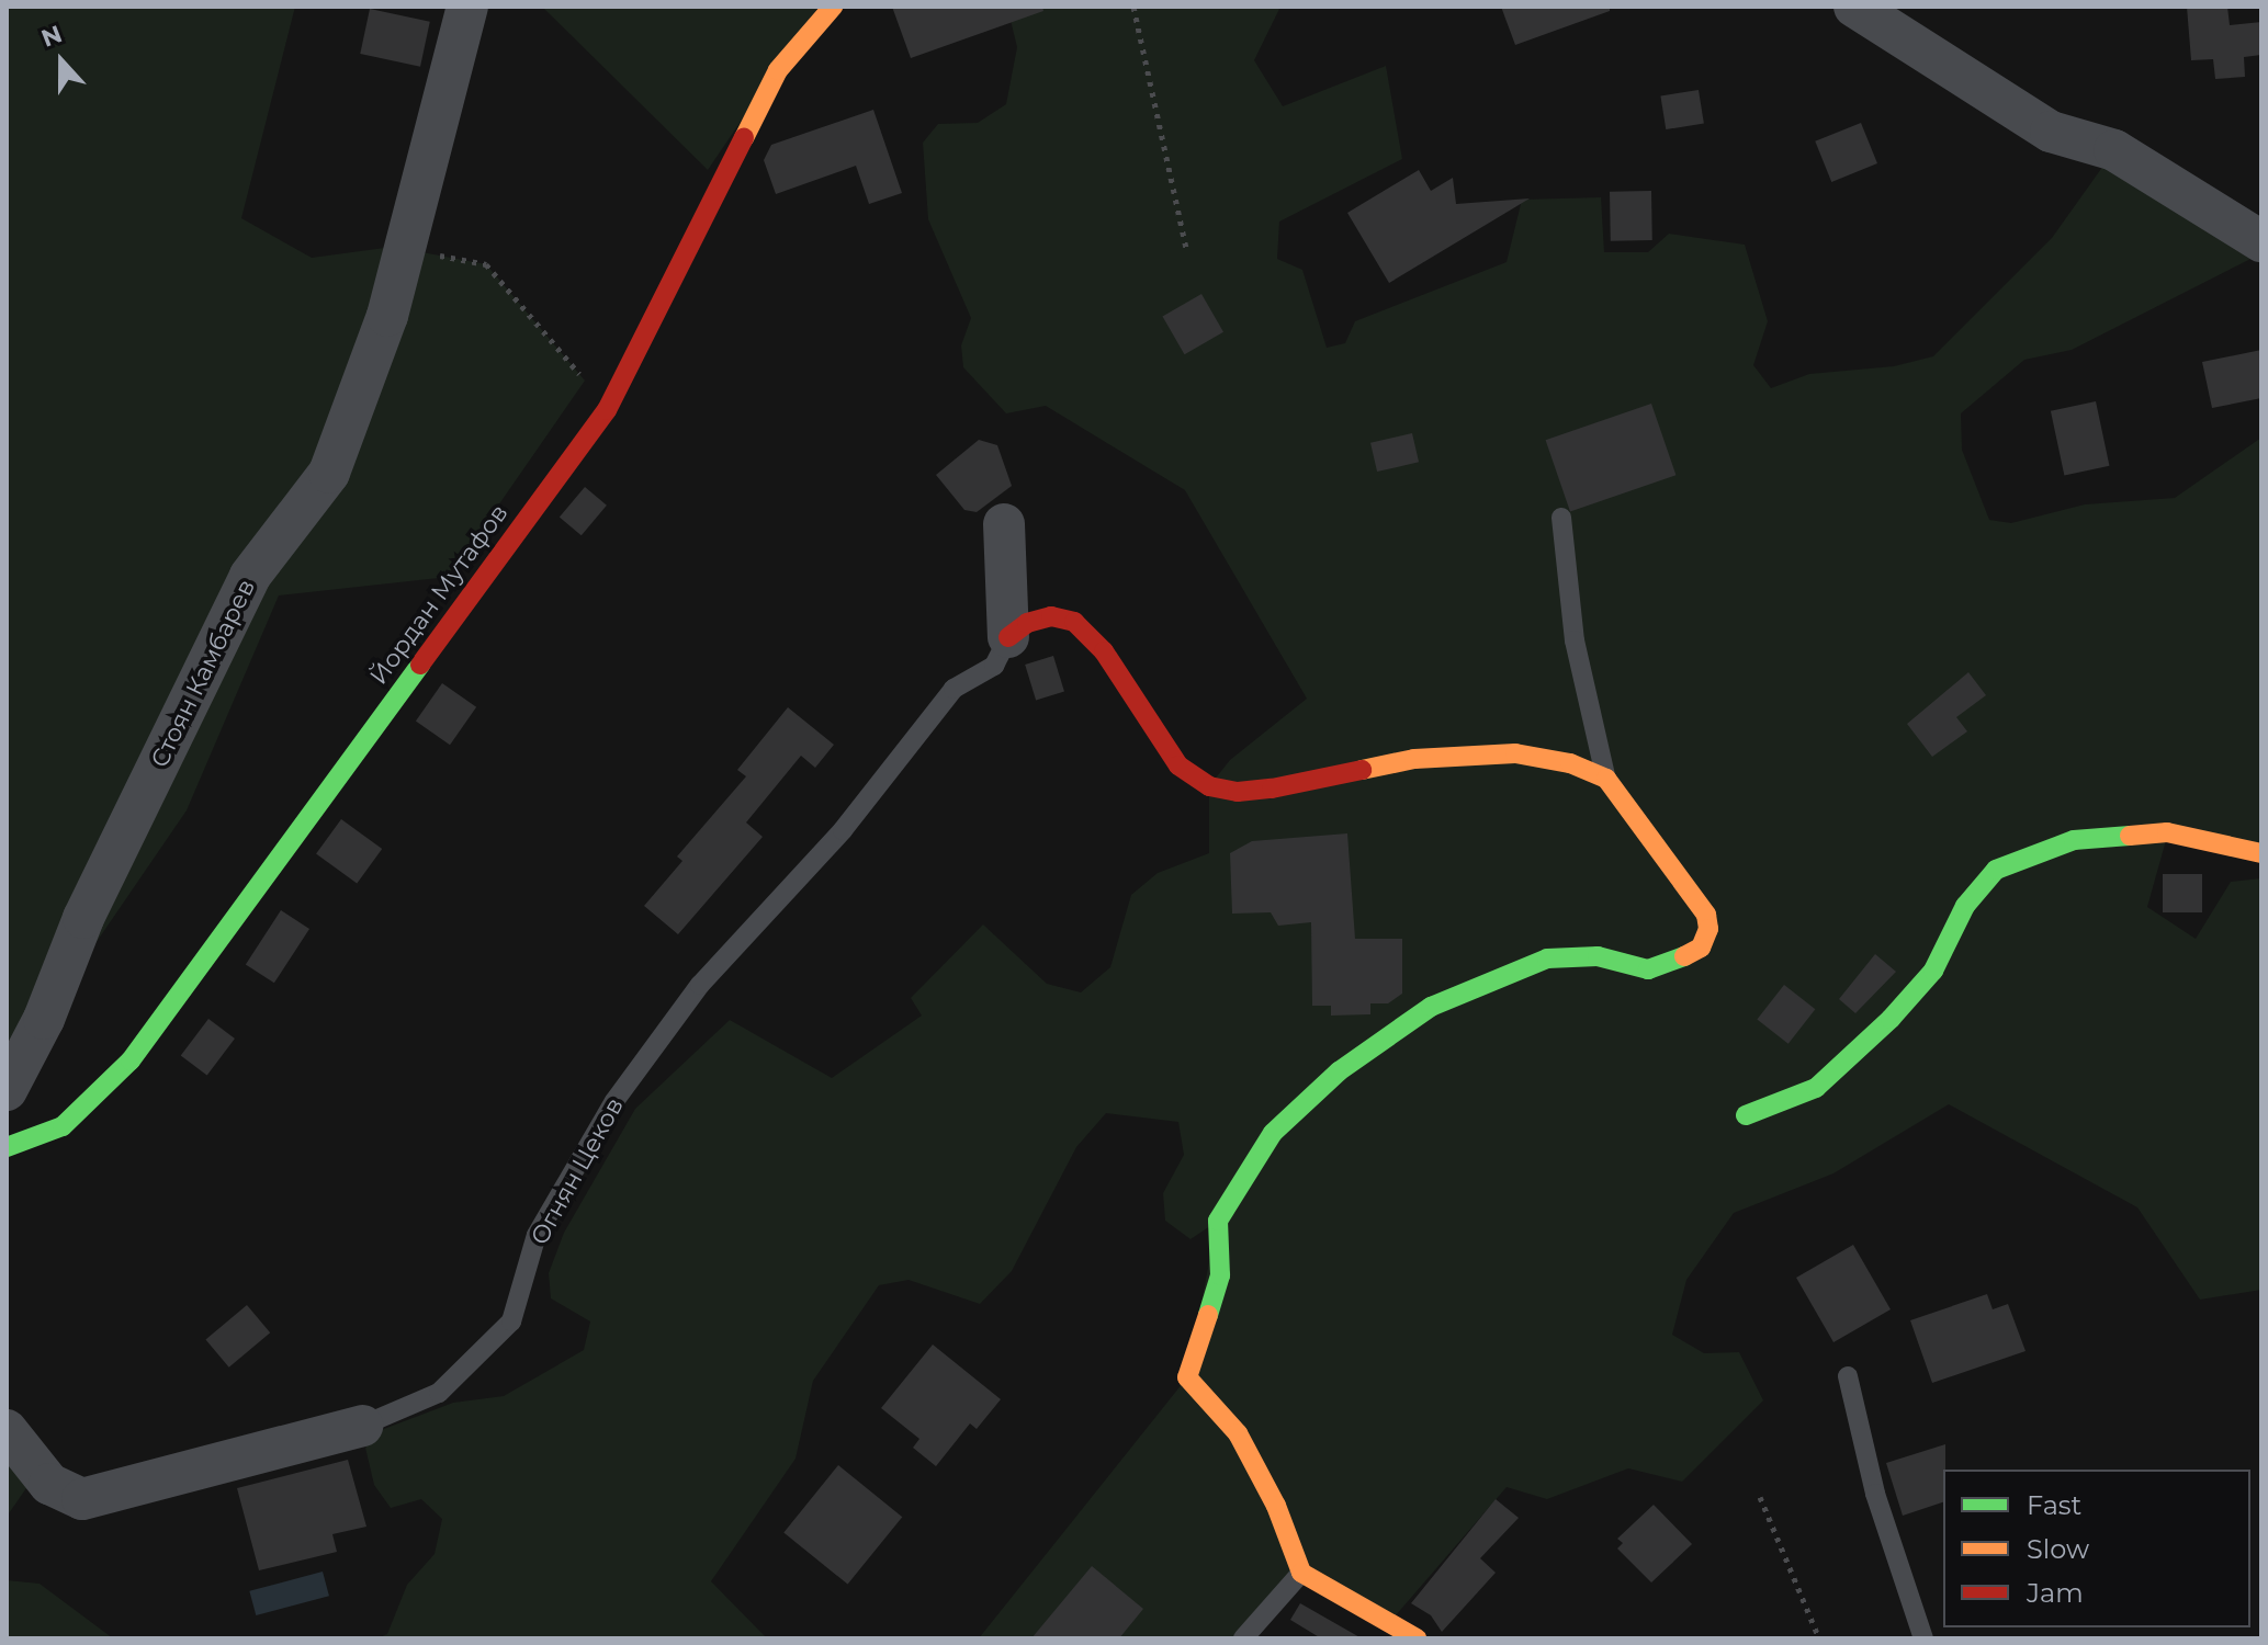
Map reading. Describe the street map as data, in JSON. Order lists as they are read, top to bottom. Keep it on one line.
{"streets":{"street":["Йордан Мутафов","Стоян Камбарев","Огнян Цеков"]},"legend":["Fast","Slow","Jam"],"north":"top"}
